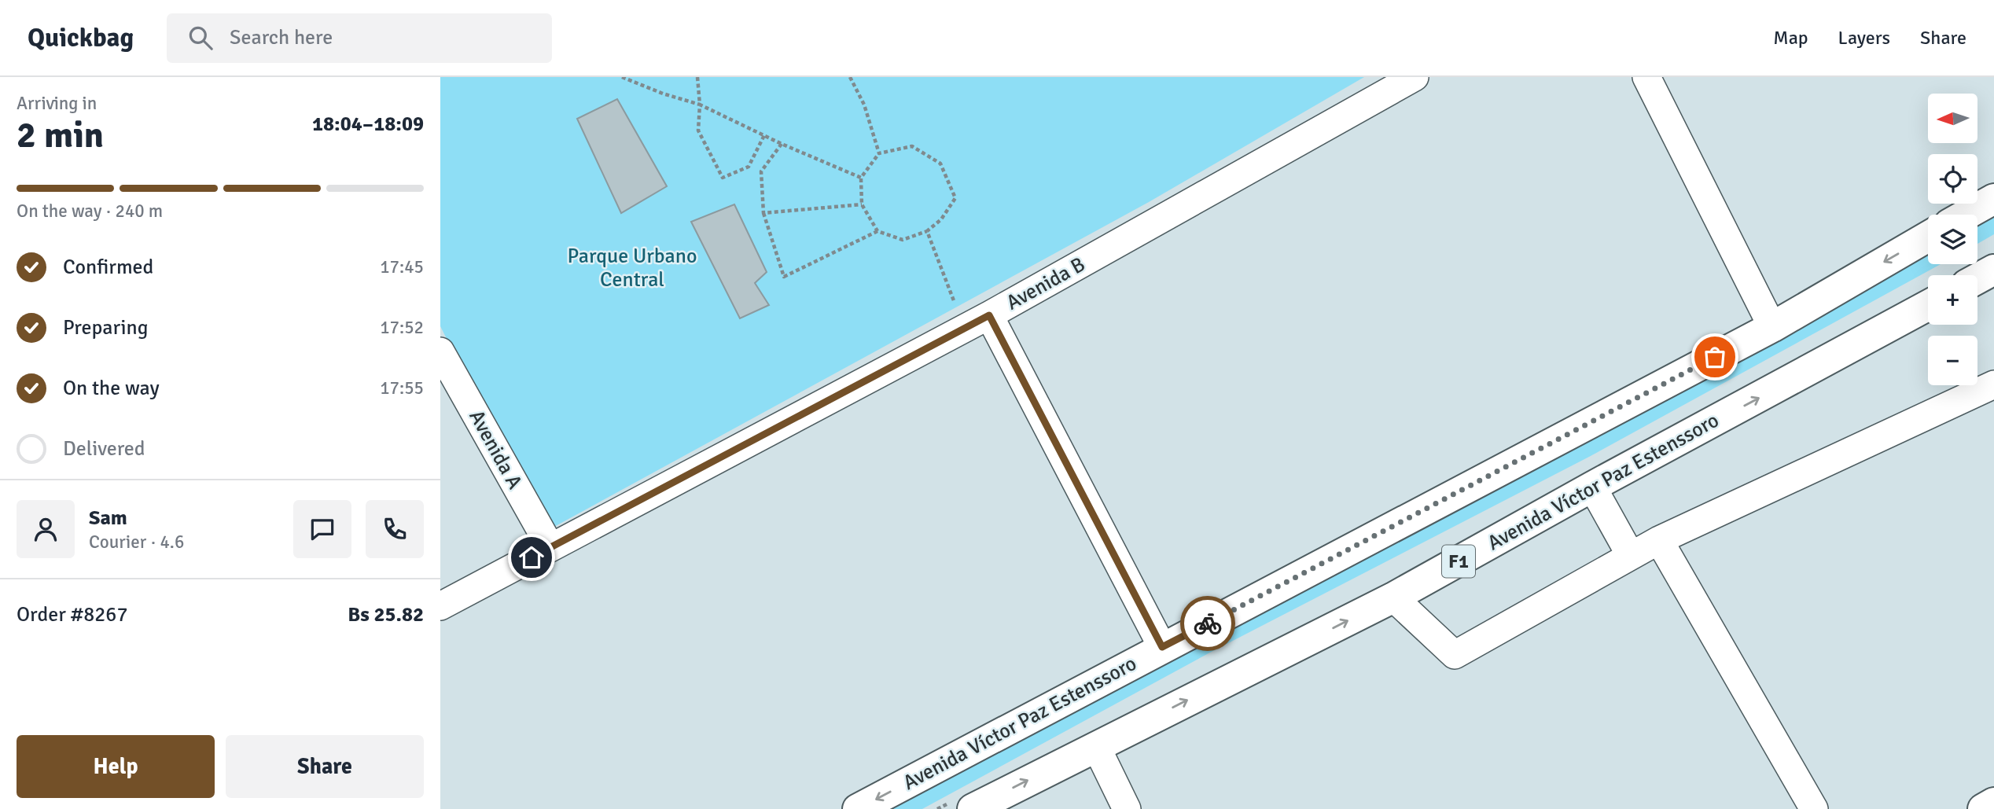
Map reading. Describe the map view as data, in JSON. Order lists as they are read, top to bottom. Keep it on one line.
{"streets":{"main road":["Avenida Víctor Paz Estenssoro","F1"],"street":["Avenida B","Avenida A"]},"crossings":[["Avenida B","Avenida A"]],"parks":["Parque Urbano Central"],"north":"left","page":{"header":"Quickbag","search":"Search here","nav":["Map","Layers","Share"],"heading":["2 min","Arriving in","18:04–18:09"],"panel":["Sam","Courier · 4.6","Order #8267","Bs 25.82"],"map_buttons":["+","−"],"bar":"On the way · 240 m","list":[["Confirmed","17:45"],["Preparing","17:52"],["On the way","17:55"],"Delivered"],"buttons":["Help","Share"]}}
